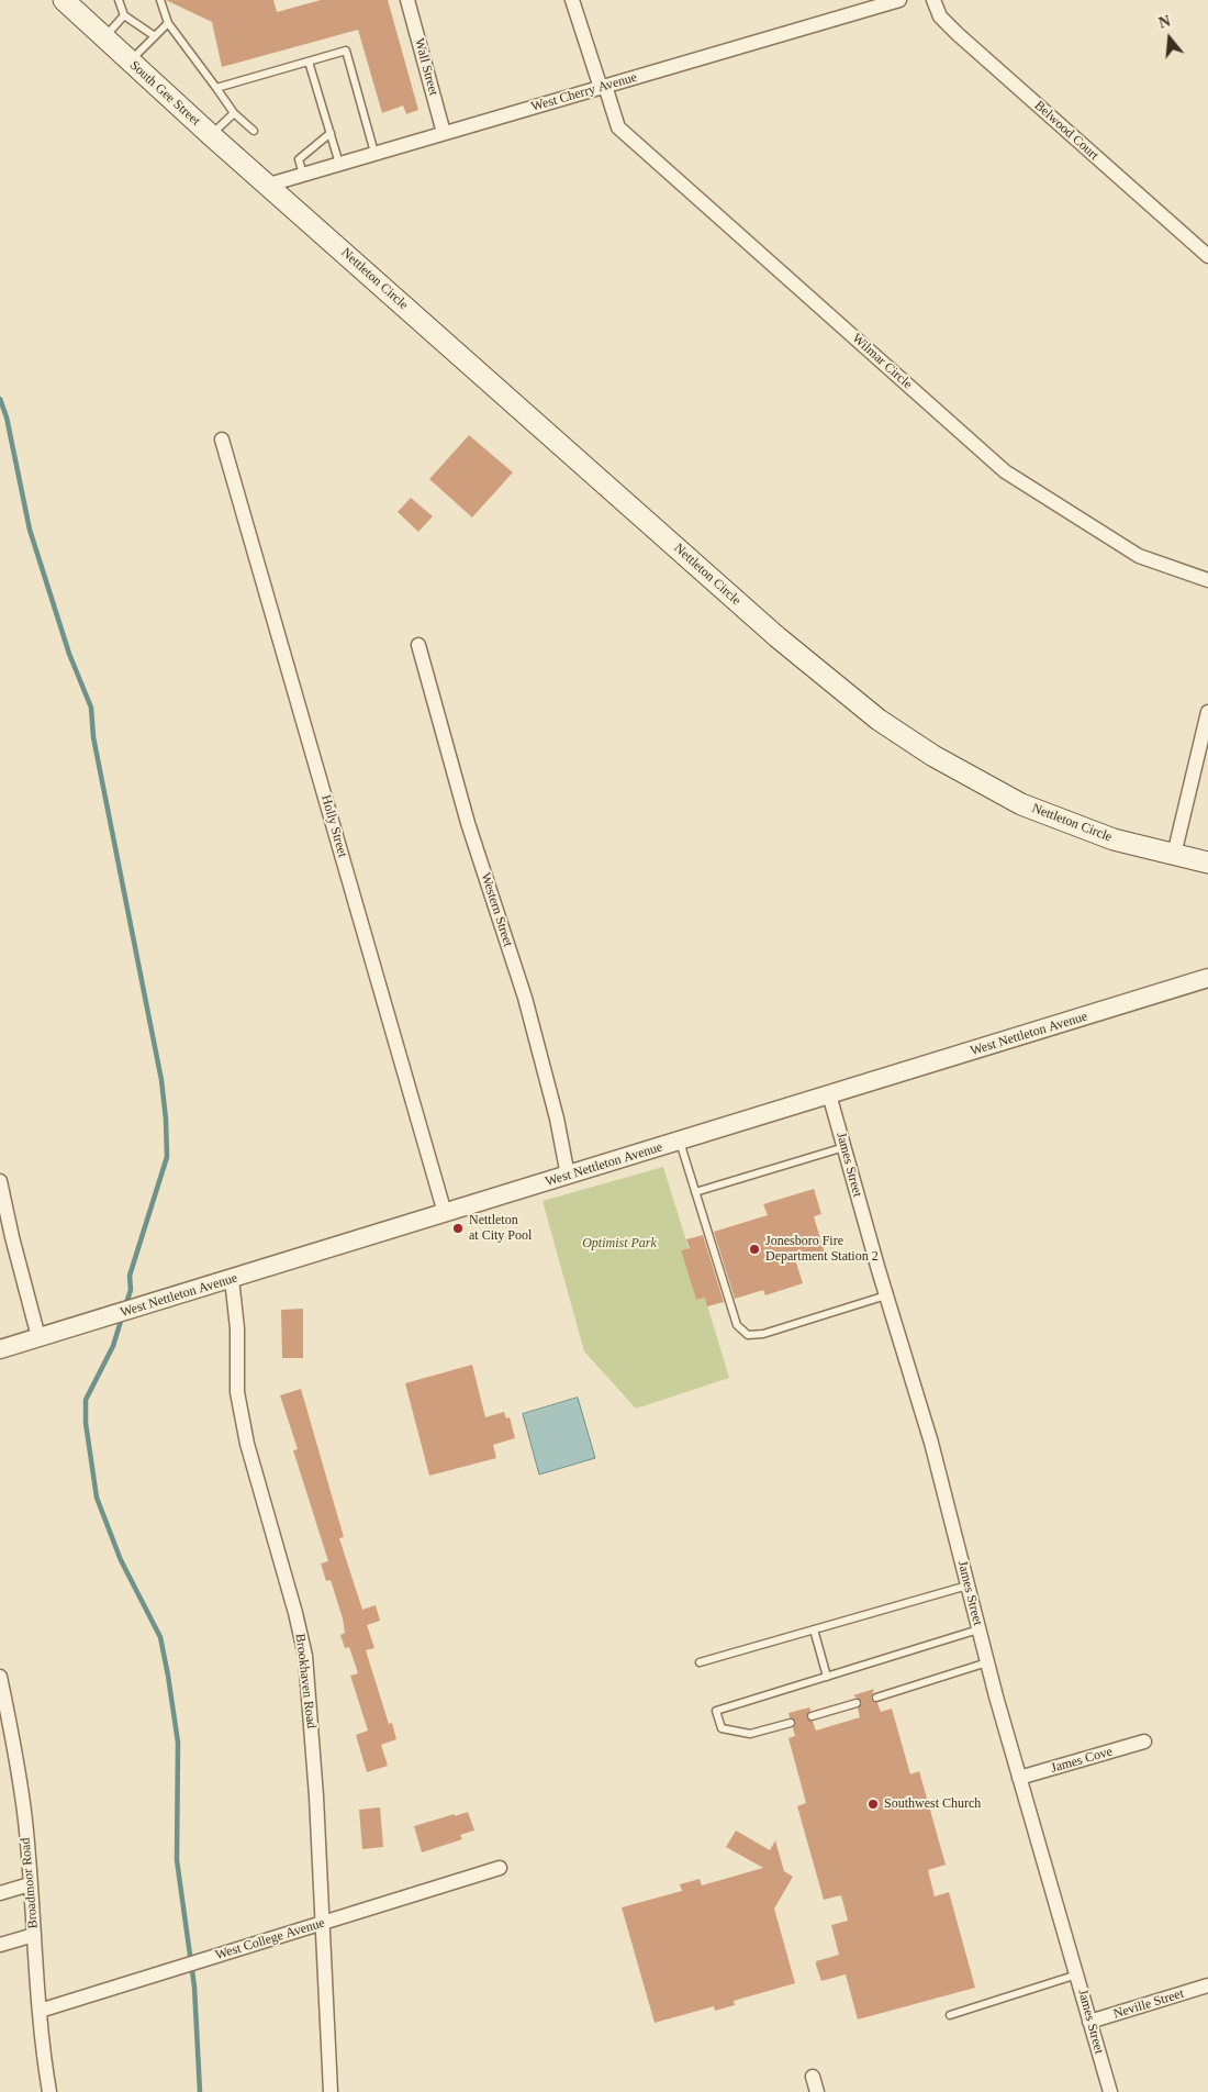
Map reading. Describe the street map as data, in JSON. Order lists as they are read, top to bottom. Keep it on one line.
{"streets":{"main road":["South Gee Street","Nettleton Circle"],"street":["Wall Street","West Cherry Avenue","Belwood Court","Wilmar Circle","Holly Street","Western Street","West Nettleton Avenue","James Street","Brookhaven Road","James Cove","Broadmoor Road","West College Avenue","Neville Street"]},"crossings":[["Wall Street","West Cherry Avenue"],["West Cherry Avenue","South Gee Street"],["West Cherry Avenue","Nettleton Circle"],["West Cherry Avenue","Wilmar Circle"],["South Gee Street","Nettleton Circle"],["Holly Street","West Nettleton Avenue"],["Western Street","West Nettleton Avenue"],["West Nettleton Avenue","James Street"],["West Nettleton Avenue","Brookhaven Road"],["James Street","James Cove"],["James Street","Neville Street"],["Brookhaven Road","West College Avenue"],["Broadmoor Road","West College Avenue"]],"parks":["Optimist Park"],"places":["Nettleton at City Pool","Jonesboro Fire Department Station 2","Southwest Church"],"north":"top"}
